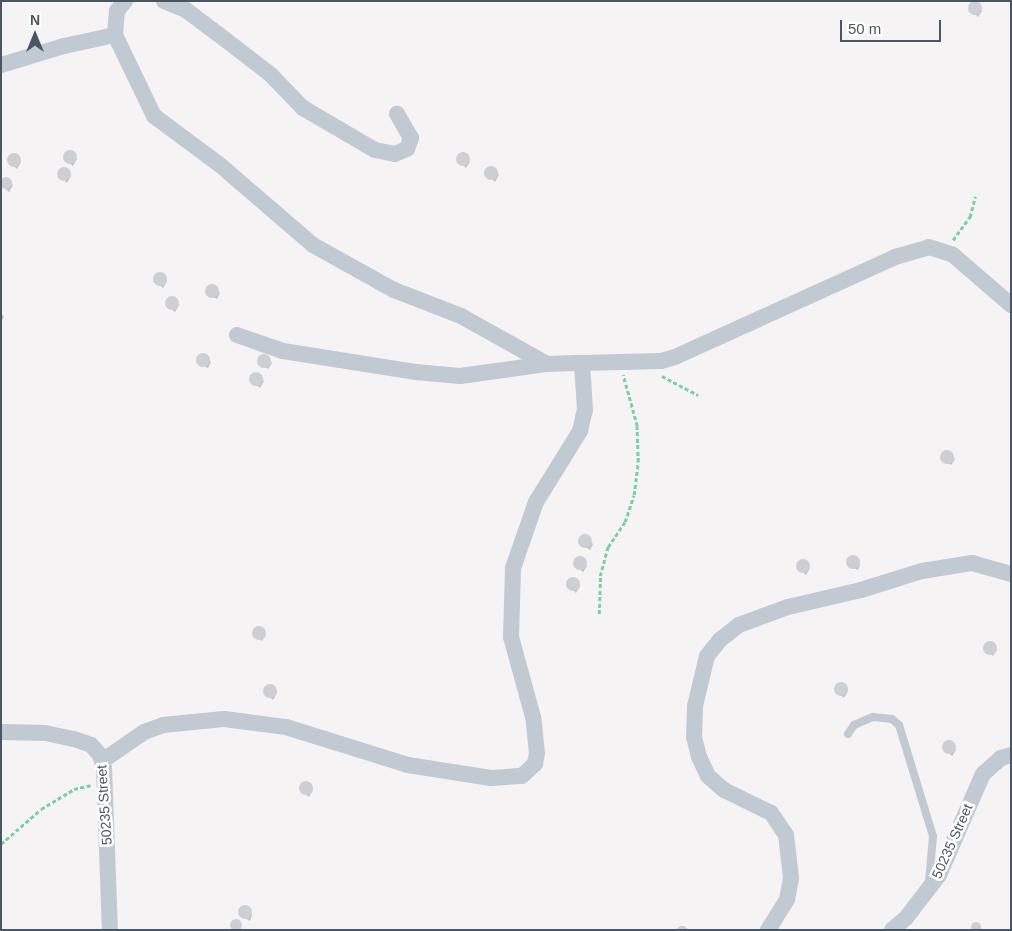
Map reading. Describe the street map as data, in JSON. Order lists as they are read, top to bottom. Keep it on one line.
{"streets":{"street":["50235 Street"]},"scale_bar":"50 m","north":"top"}
